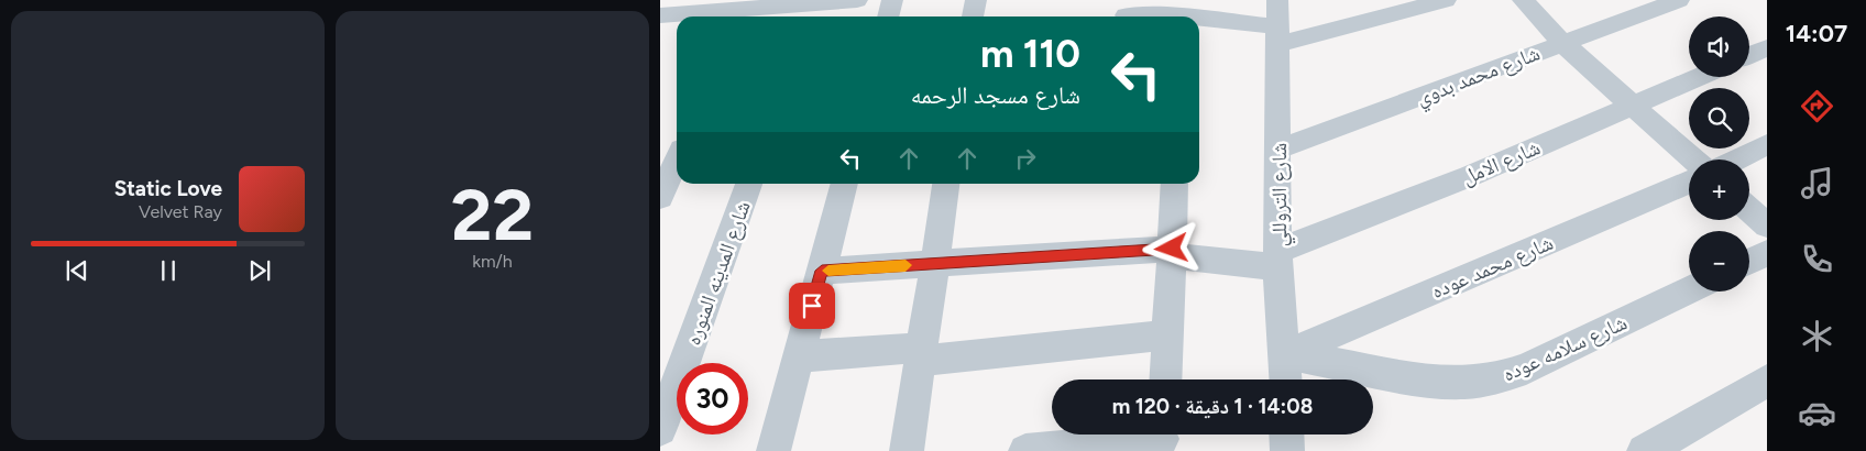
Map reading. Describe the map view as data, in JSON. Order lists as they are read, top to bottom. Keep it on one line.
{"streets":{"street":["شارع محمد بدوي","شارع الامل","شارع التروللي","شارع محمد عوده","شارع المدينه المنوره","شارع سلامه عوده"]},"crossings":[["شارع محمد بدوي","شارع التروللي"],["شارع الامل","شارع التروللي"],["شارع التروللي","شارع محمد عوده"],["شارع التروللي","شارع سلامه عوده"],["شارع محمد عوده","شارع سلامه عوده"]],"page":{"tabs":"14:07","tile":["22","km/h"],"map_buttons":["+","−"],"turn":["110 m","شارع مسجد الرحمه"],"song":["Static Love","Velvet Ray"],"limit":"30","trip":"14:08 · 1 دقيقة · 120 m"}}
